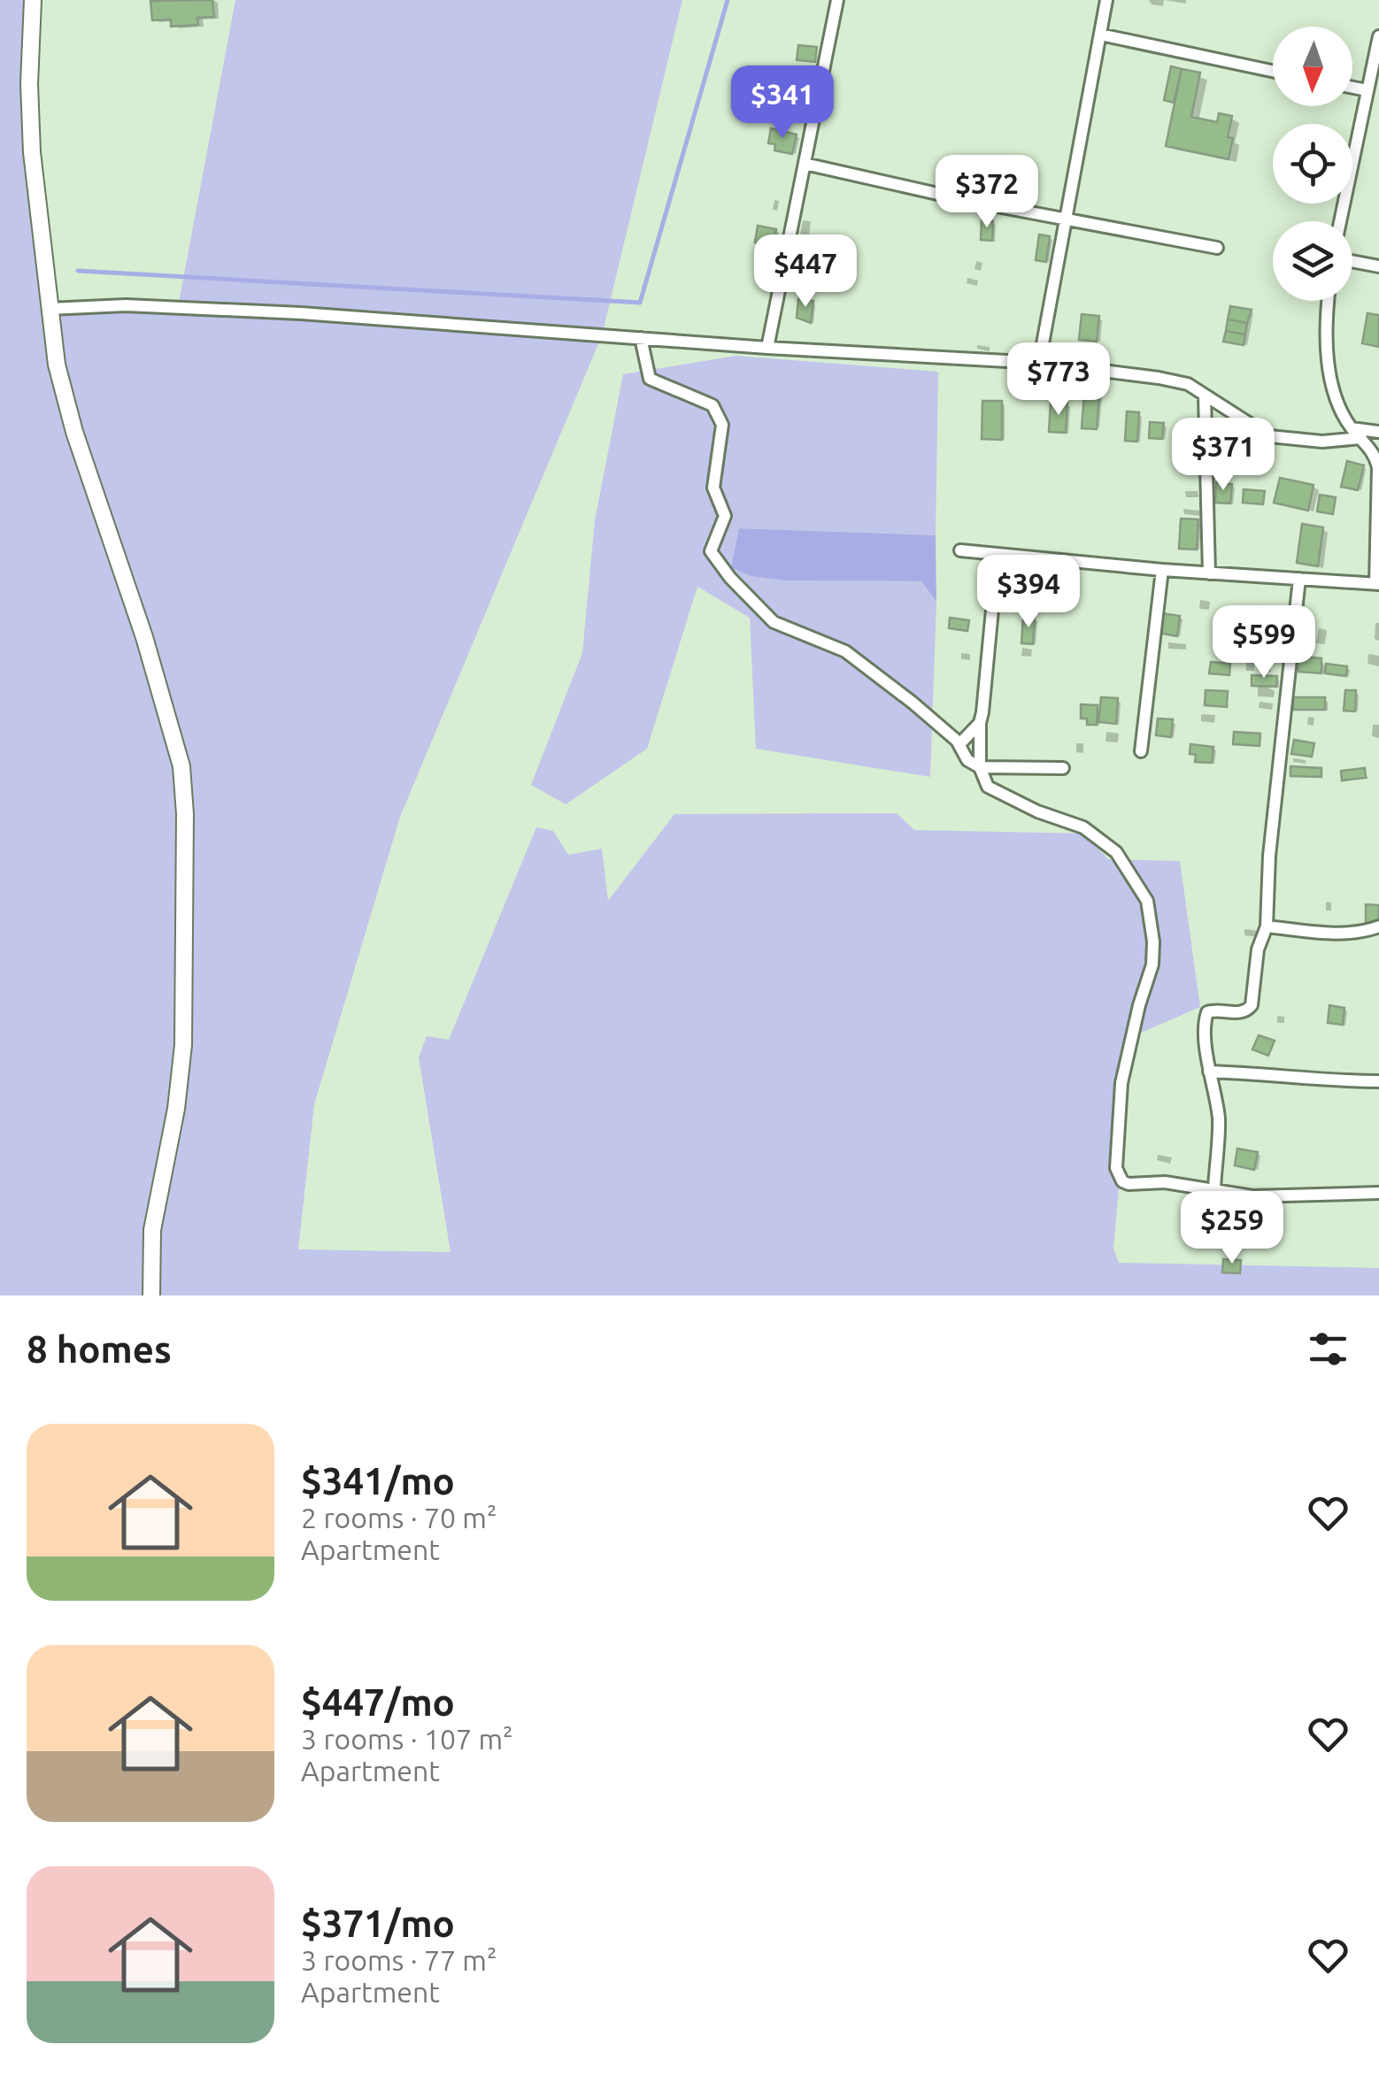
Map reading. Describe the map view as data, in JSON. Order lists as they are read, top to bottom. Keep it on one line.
{"north":"bottom","page":{"price":["$341","$372","$447","$773","$371","$394","$599","$259"],"heading":"8 homes","list":[{"name":"$341/mo","note":"2 rooms · 70 m² · Apartment"},{"name":"$447/mo","note":"3 rooms · 107 m² · Apartment"},{"name":"$371/mo","note":"3 rooms · 77 m² · Apartment"}]}}
